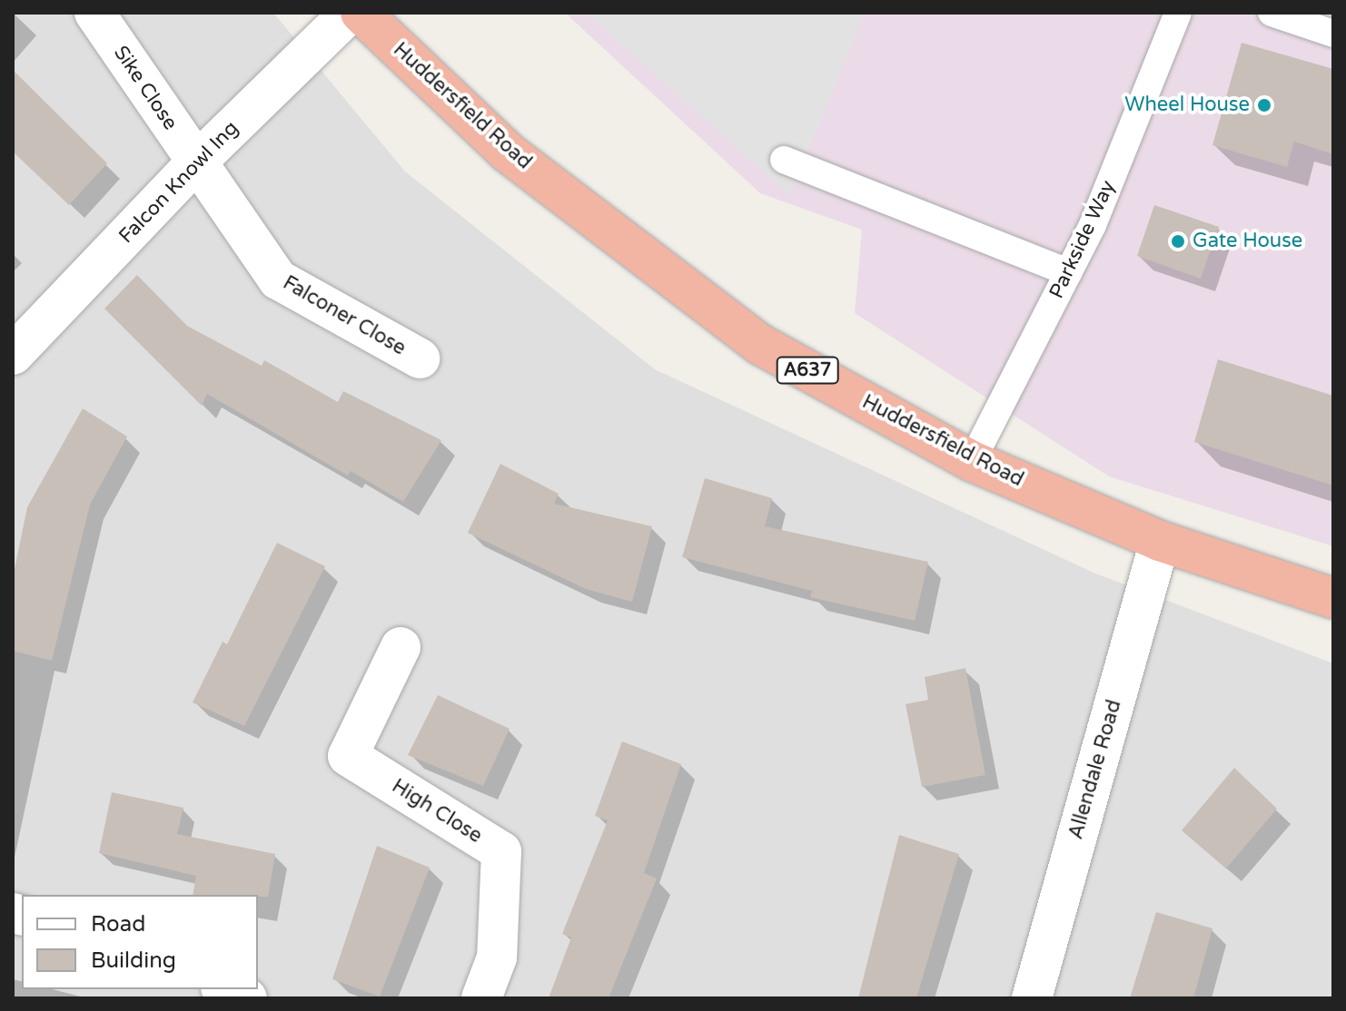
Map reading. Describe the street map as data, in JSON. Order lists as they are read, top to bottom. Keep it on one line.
{"streets":{"highway":["Huddersfield Road","A637"],"street":["Sike Close","Falcon Knowl Ing","Falconer Close","Allendale Road","High Close"],"lane":["Parkside Way"]},"crossings":[["Sike Close","Falcon Knowl Ing"],["Sike Close","Falconer Close"],["Huddersfield Road","Parkside Way"],["Huddersfield Road","Allendale Road"],["Falcon Knowl Ing","Falconer Close"]],"places":["Wheel House","Gate House"],"legend":["Road","Building"]}
